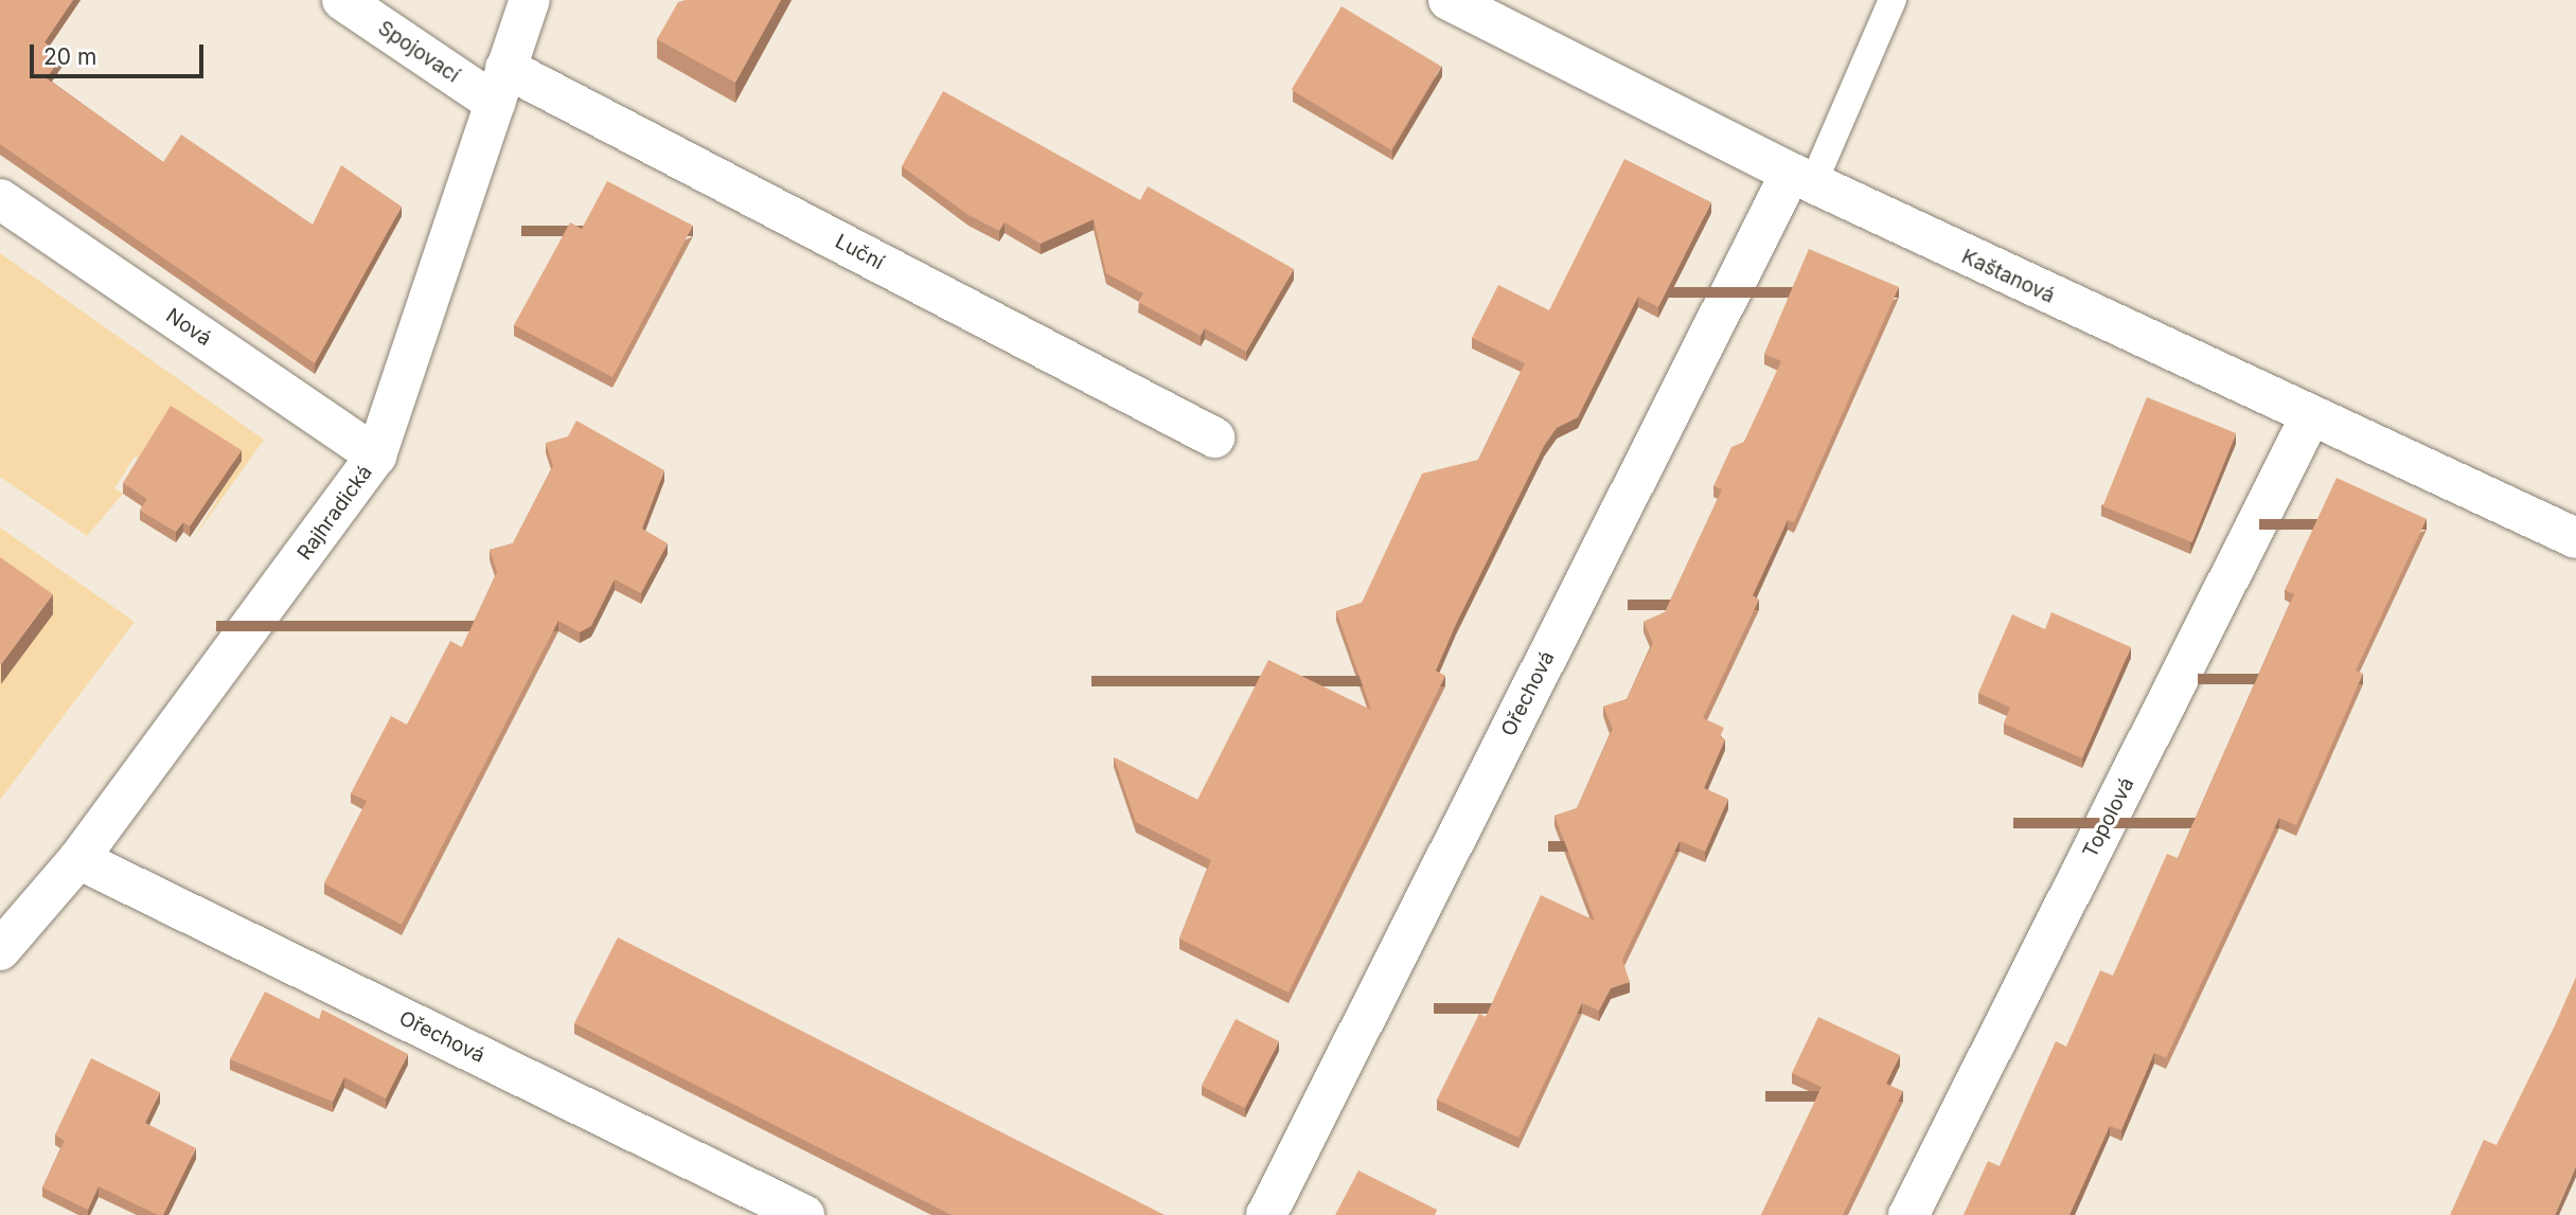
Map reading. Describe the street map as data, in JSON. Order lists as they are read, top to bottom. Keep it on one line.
{"streets":{"street":["Spojovací","Luční","Kaštanová","Nová","Rajhradická","Ořechová","Topolová"]},"crossings":[["Spojovací","Luční"],["Spojovací","Rajhradická"],["Luční","Rajhradická"],["Kaštanová","Ořechová"],["Kaštanová","Topolová"],["Nová","Rajhradická"],["Rajhradická","Ořechová"]],"scale_bar":"20 m"}
